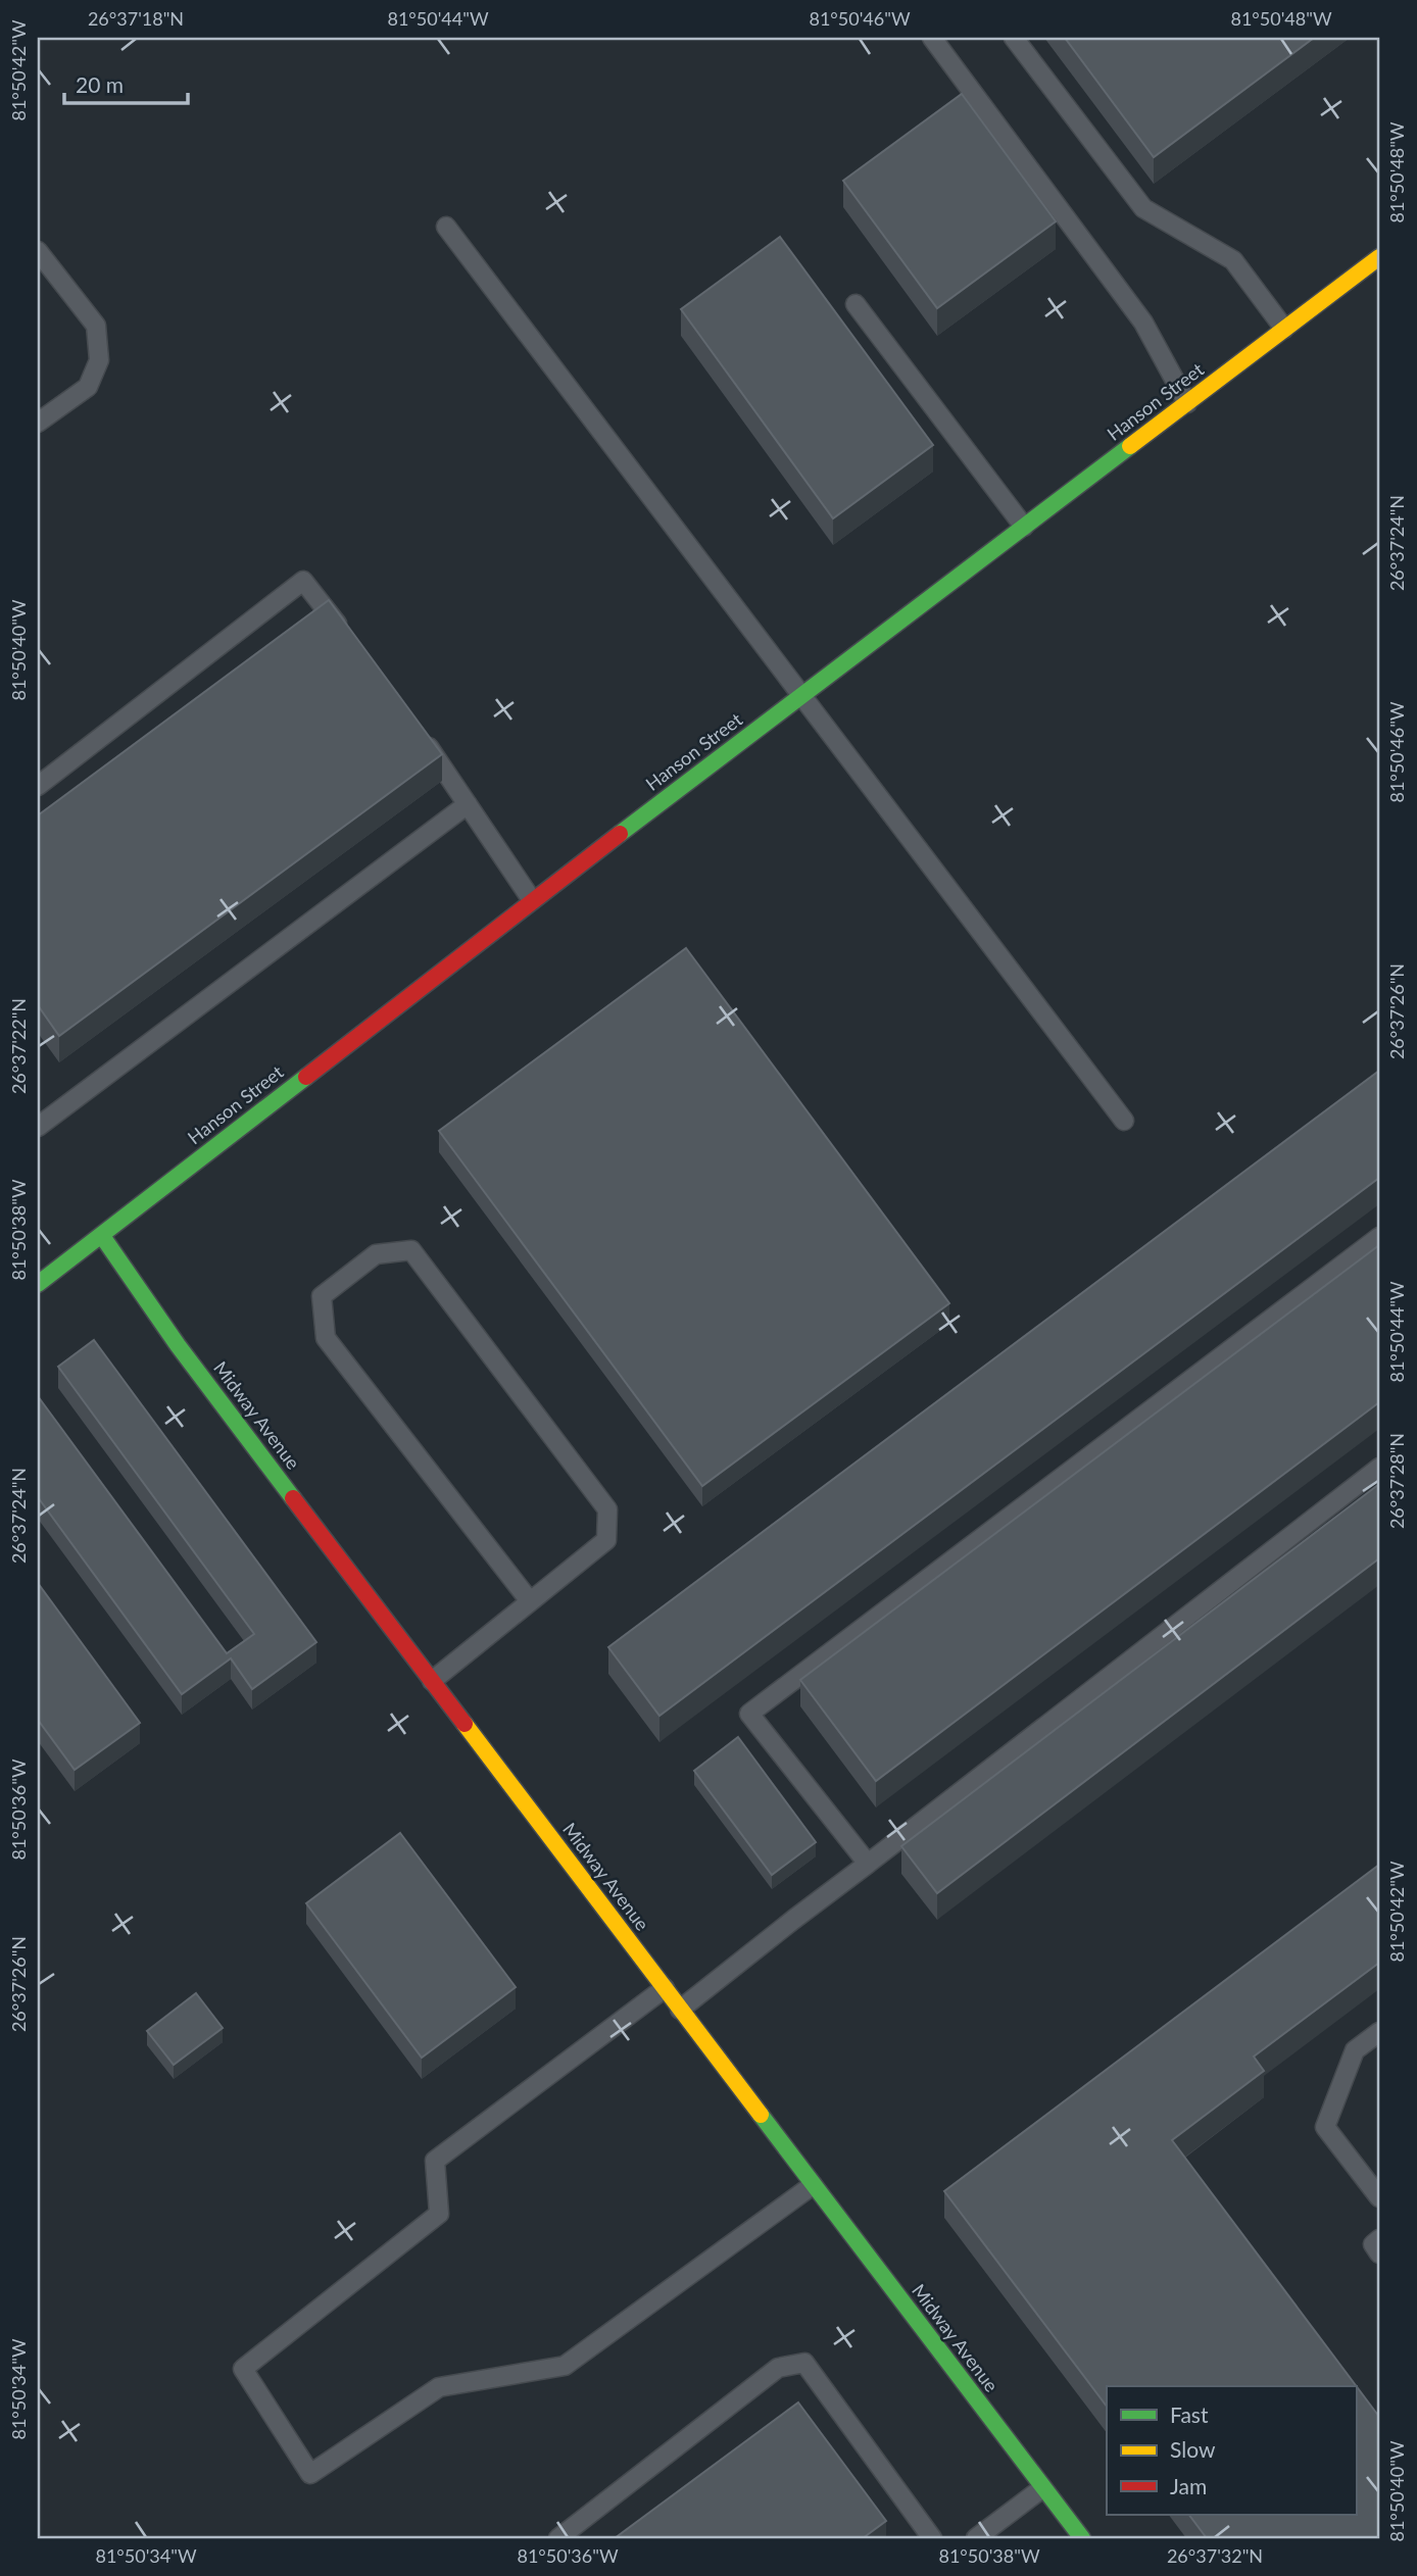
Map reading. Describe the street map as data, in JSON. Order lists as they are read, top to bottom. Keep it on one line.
{"streets":{"street":["Hanson Street","Midway Avenue"]},"crossings":[["Hanson Street","Midway Avenue"]],"legend":["Fast","Slow","Jam"],"scale_bar":"20 m","coordinates":["26°37'18\"N","81°50'44\"W","81°50'46\"W","81°50'48\"W","81°50'42\"W","26°37'24\"N","81°50'40\"W","26°37'26\"N","26°37'22\"N","81°50'38\"W","26°37'28\"N","81°50'36\"W","81°50'34\"W","26°37'32\"N"]}
